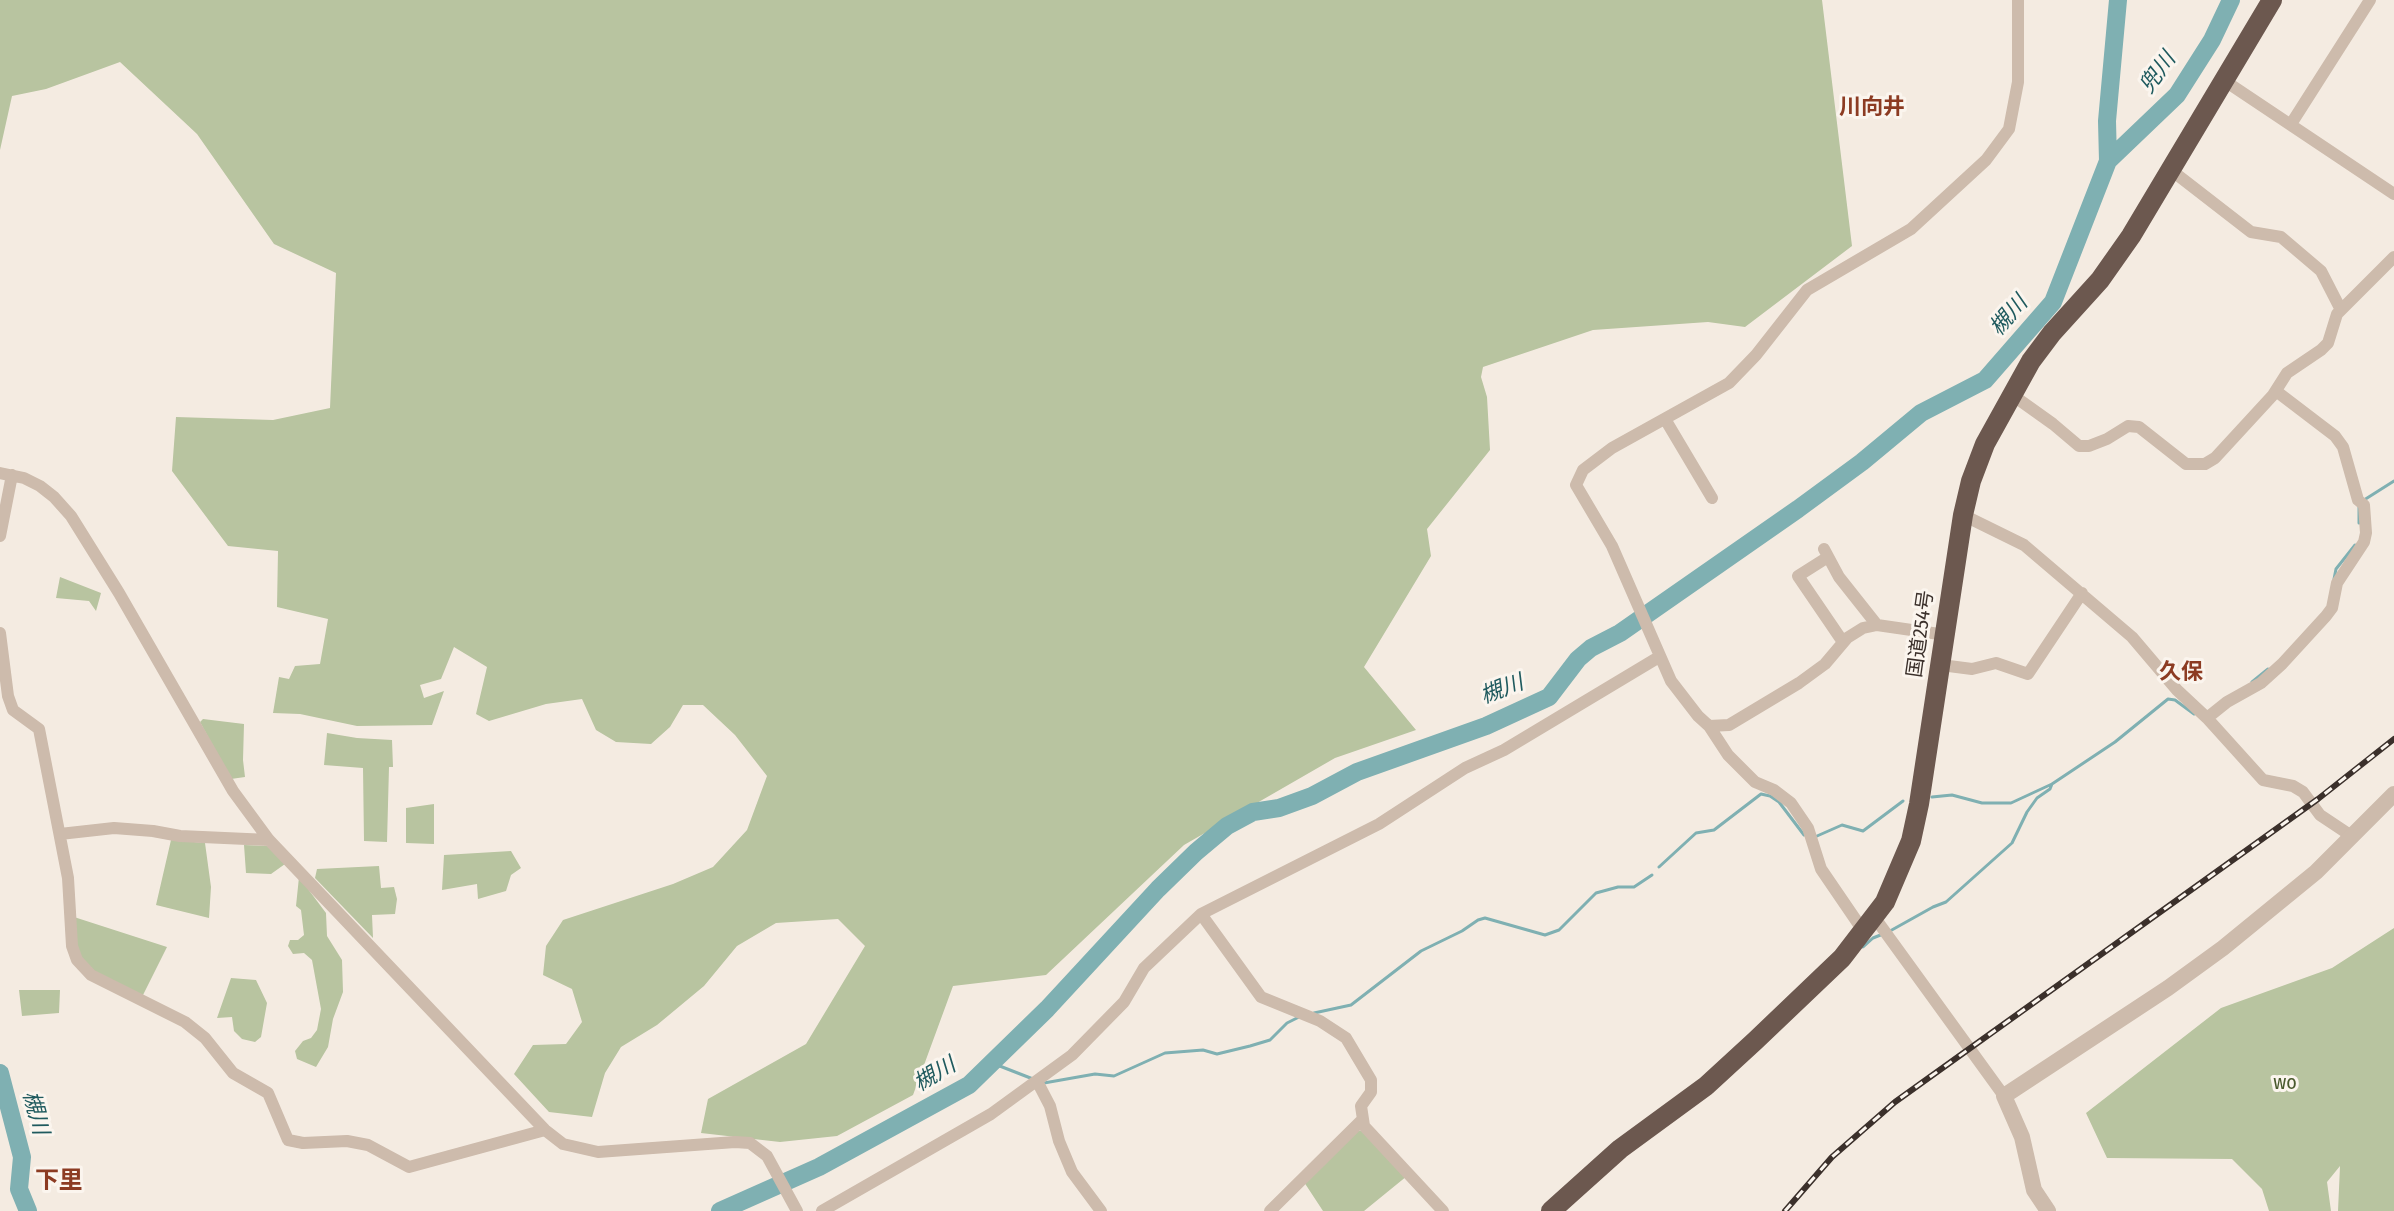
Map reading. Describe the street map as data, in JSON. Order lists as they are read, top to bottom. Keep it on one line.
{"streets":{"highway":["国道254号"]},"districts":["川向井","久保","下里"],"water":["兜川","槻川"],"parks":["wo"]}
